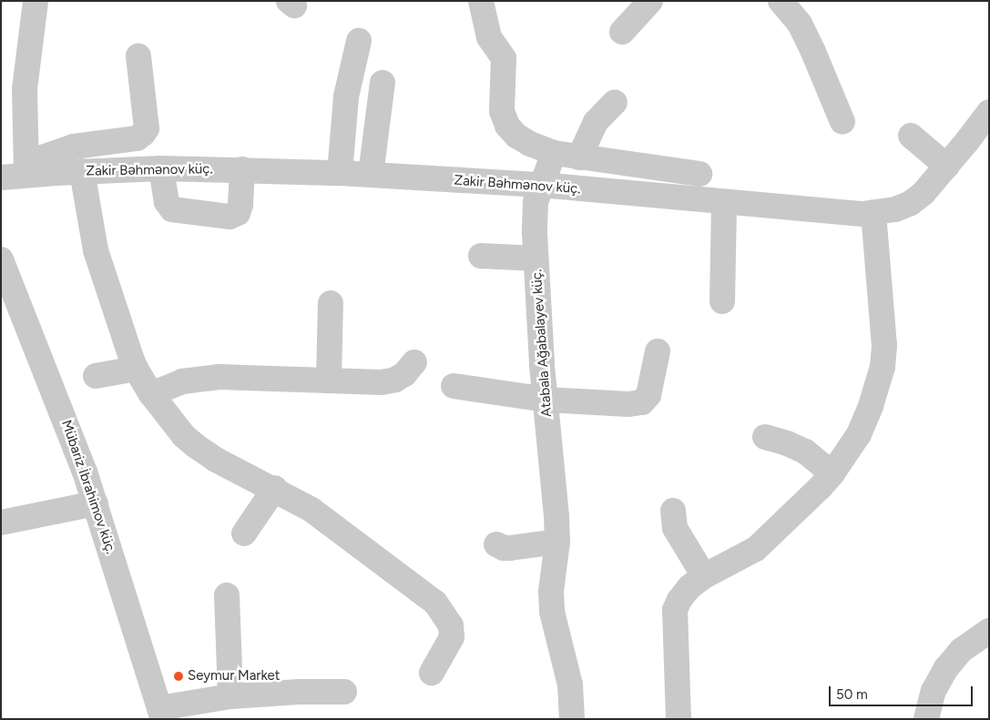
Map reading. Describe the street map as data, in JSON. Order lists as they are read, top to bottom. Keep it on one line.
{"streets":{"street":["Zakir Bəhmənov küç.","Atabala Ağabalayev küç.","Mübariz İbrahimov küç."]},"crossings":[["Zakir Bəhmənov küç.","Atabala Ağabalayev küç."]],"places":["Seymur Market"],"scale_bar":"50 m"}
